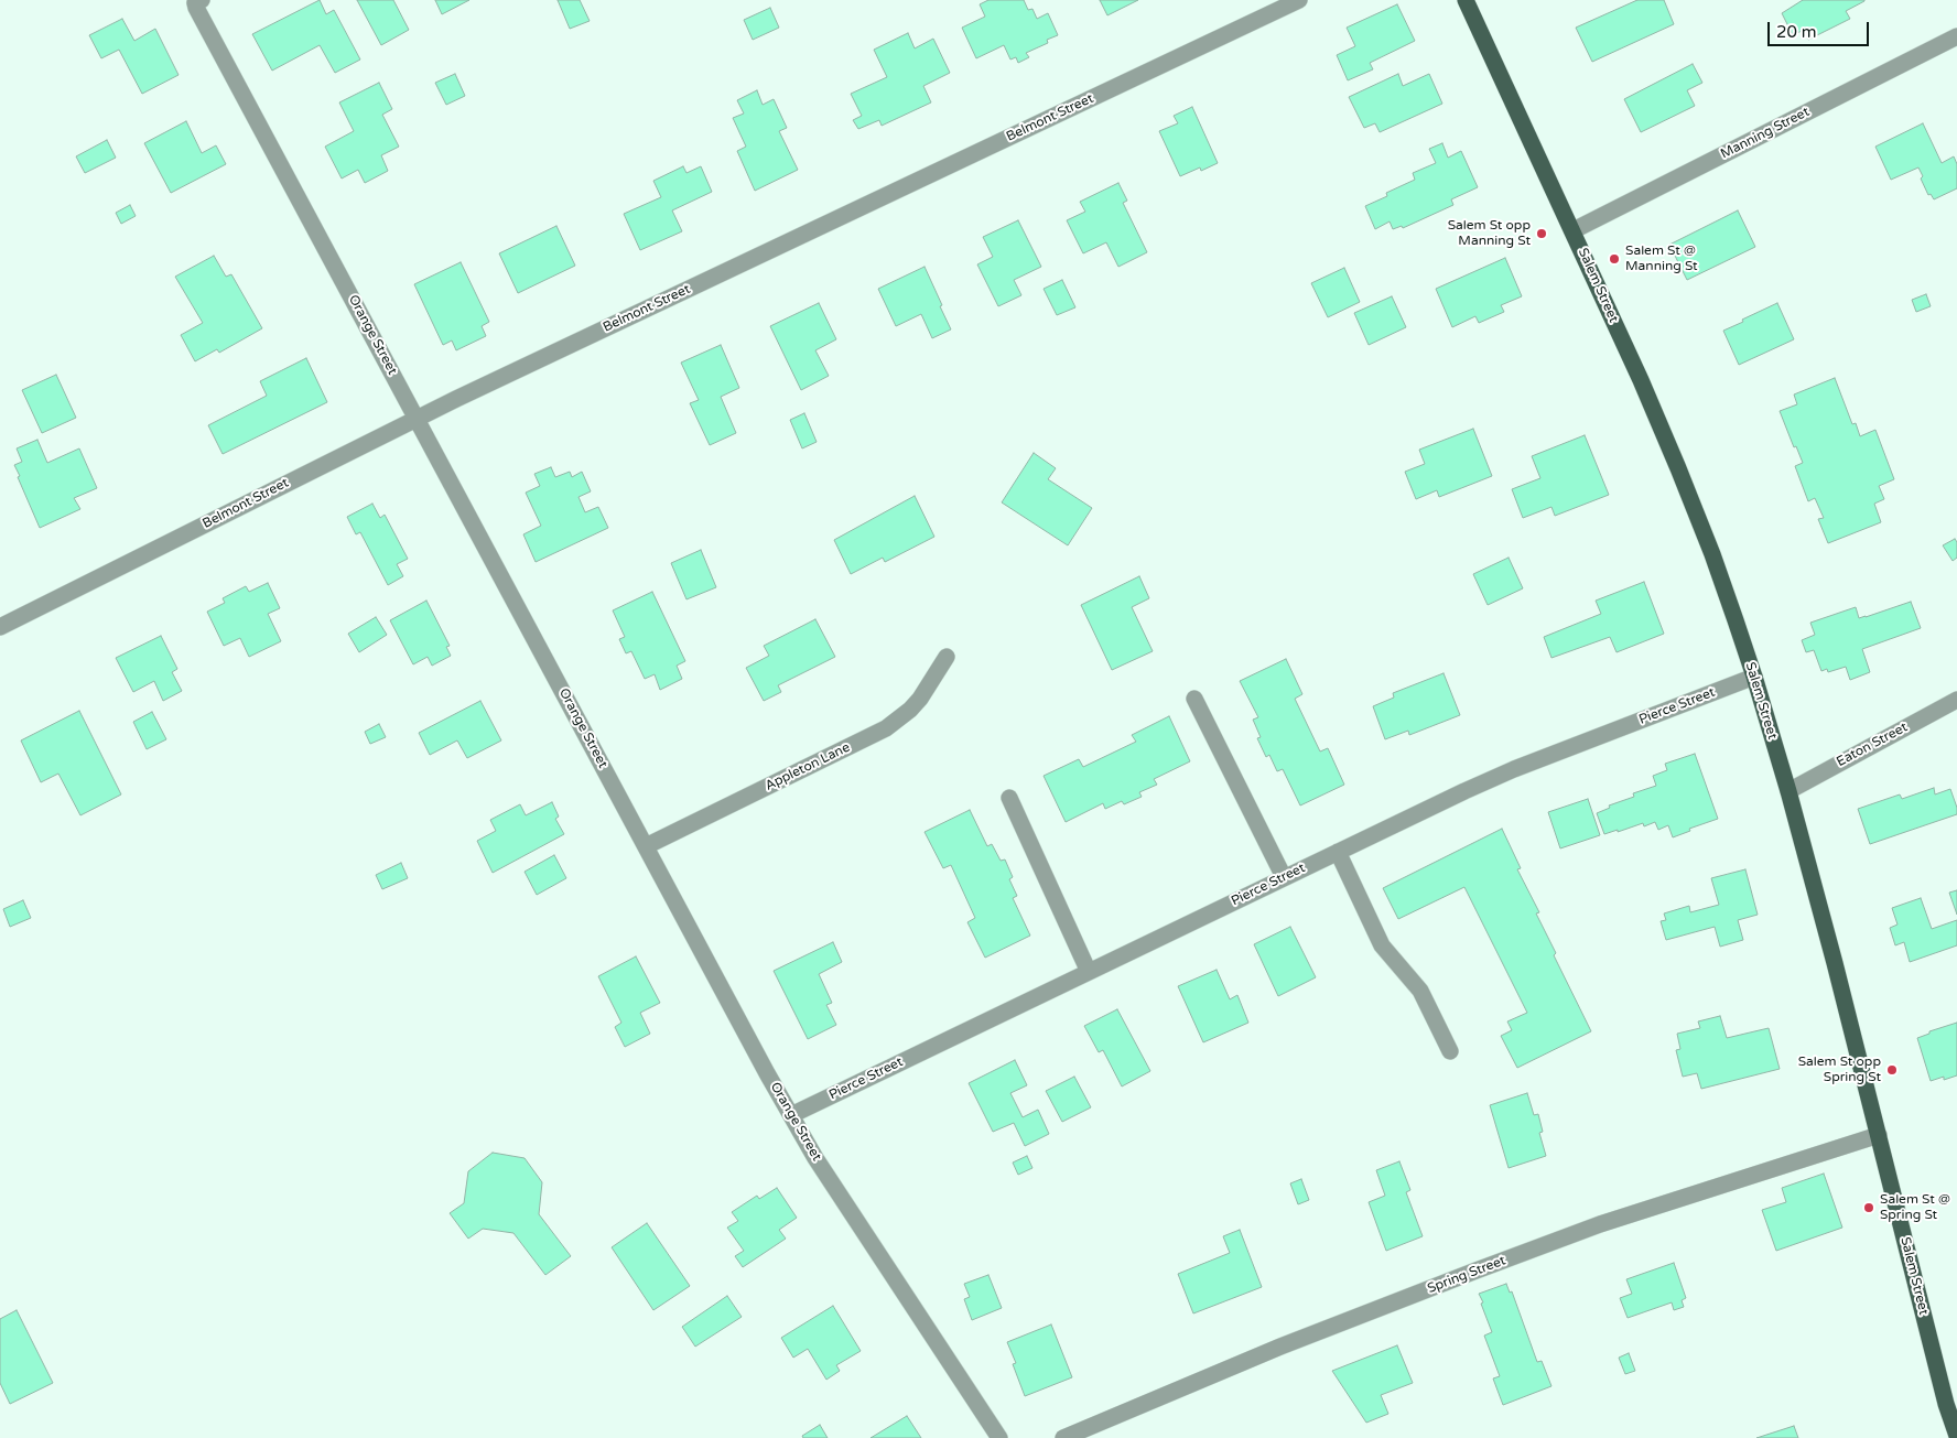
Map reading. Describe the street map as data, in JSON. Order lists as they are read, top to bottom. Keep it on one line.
{"streets":{"main road":["Salem Street"],"street":["Belmont Street","Manning Street","Orange Street","Pierce Street","Eaton Street","Appleton Lane","Spring Street"]},"crossings":[["Belmont Street","Orange Street"],["Manning Street","Salem Street"],["Salem Street","Pierce Street"],["Salem Street","Eaton Street"],["Salem Street","Spring Street"],["Orange Street","Pierce Street"],["Orange Street","Appleton Lane"]],"places":["Salem St opp Manning St","Salem St @ Manning St","Salem St opp Spring St","Salem St @ Spring St"],"scale_bar":"20 m"}
